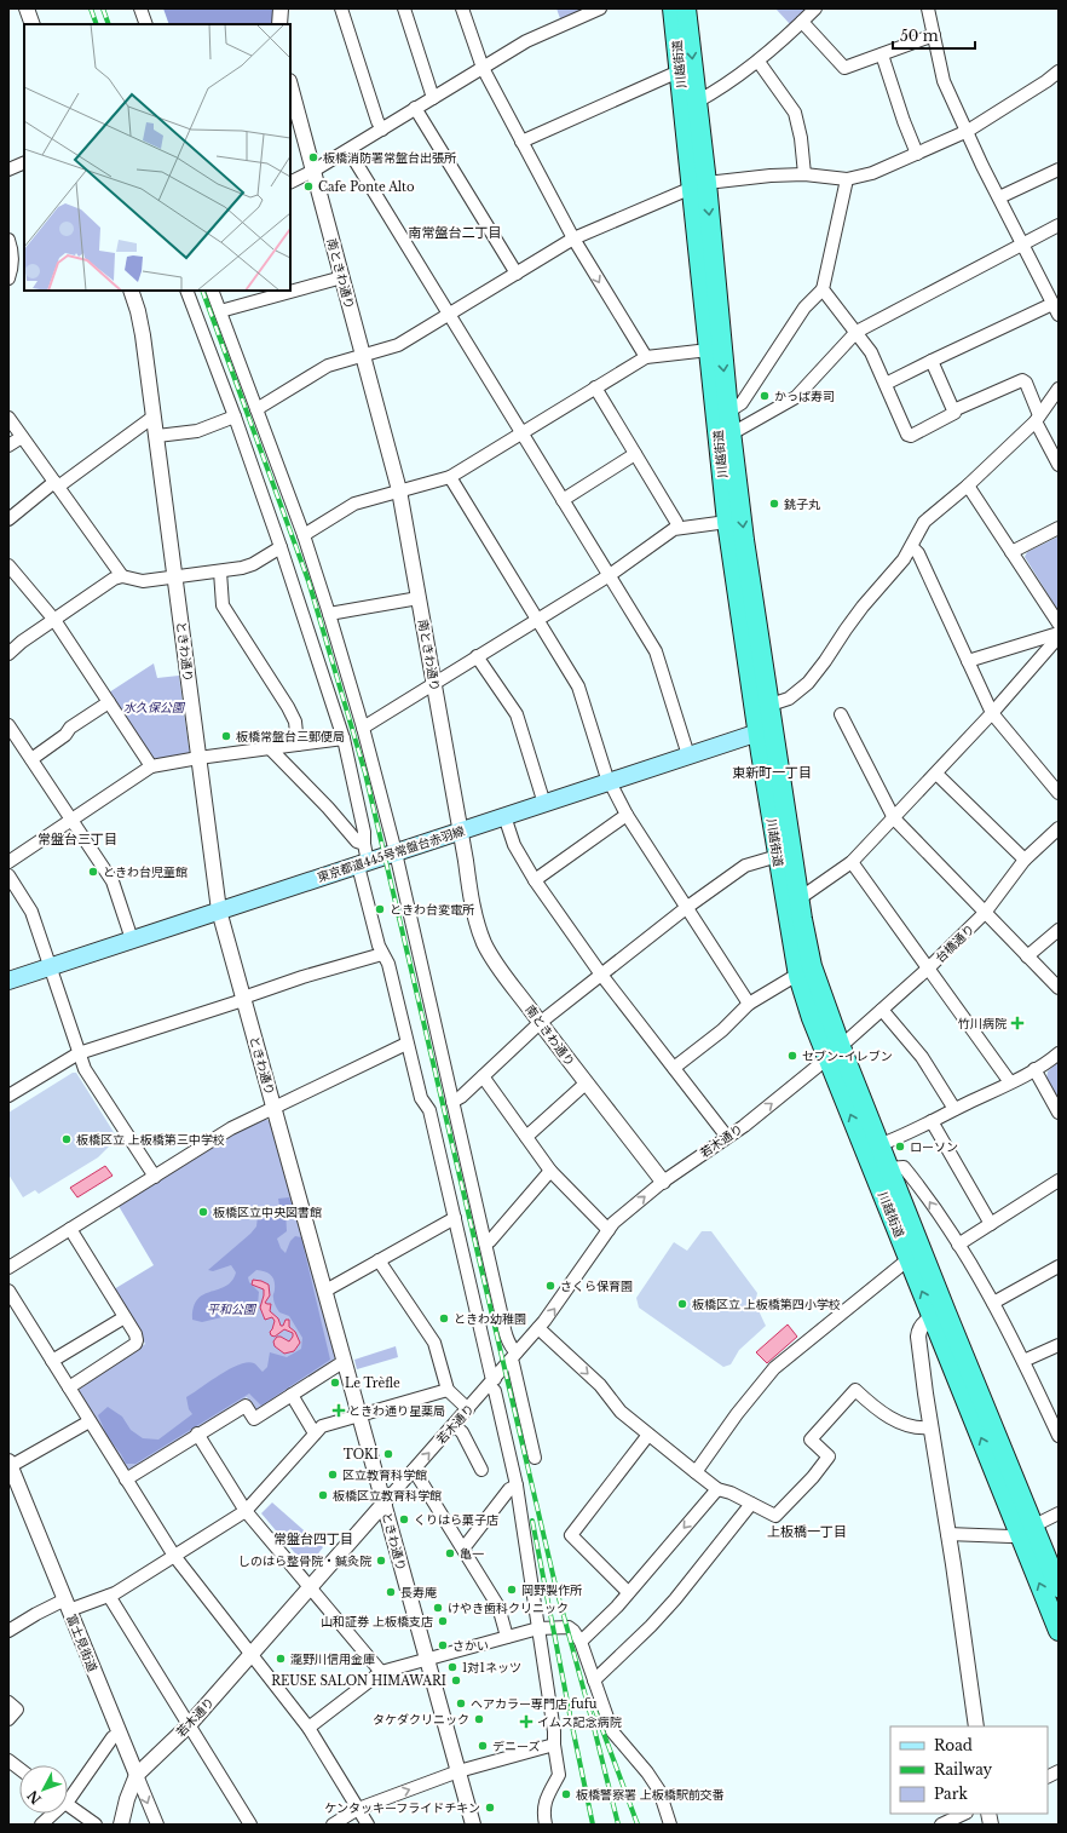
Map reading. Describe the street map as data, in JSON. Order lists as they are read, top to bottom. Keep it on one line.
{"streets":{"highway":["川越街道"],"main road":["東京都道445号常盤台赤羽線"],"street":["南ときわ通り","ときわ通り","台橋通り","若木通り","富士見街道"]},"crossings":[["川越街道","東京都道445号常盤台赤羽線"],["川越街道","台橋通り"],["川越街道","若木通り"],["南ときわ通り","東京都道445号常盤台赤羽線"],["南ときわ通り","若木通り"],["ときわ通り","東京都道445号常盤台赤羽線"],["ときわ通り","若木通り"],["台橋通り","若木通り"],["若木通り","富士見街道"]],"districts":["南常盤台二丁目","東新町一丁目","常盤台三丁目","上板橋一丁目","常盤台四丁目"],"parks":["水久保公園","平和公園"],"places":{"other":["板橋消防署常盤台出張所","Cafe Ponte Alto","かっぱ寿司","銚子丸","板橋常盤台三郵便局","ときわ台児童館","ときわ台変電所","セブン-イレブン","板橋区立 上板橋第三中学校","ローソン","板橋区立中央図書館","さくら保育園","板橋区立 上板橋第四小学校","ときわ幼稚園","Le Trèfle","TOKI","区立教育科学館","板橋区立教育科学館","くりはら菓子店","亀一","しのはら整骨院・鍼灸院","岡野製作所","長寿庵","けやき歯科クリニック","山和証券 上板橋支店","さかい","瀧野川信用金庫","1対1ネッツ","REUSE SALON HIMAWARI","ヘアカラー専門店 fufu","タケダクリニック","デニーズ","板橋警察署 上板橋駅前交番","ケンタッキーフライドチキン"],"health":["竹川病院","ときわ通り星薬局","イムス記念病院"]},"legend":["Road","Railway","Park"],"scale_bar":"50 m","north":"bottom left"}
